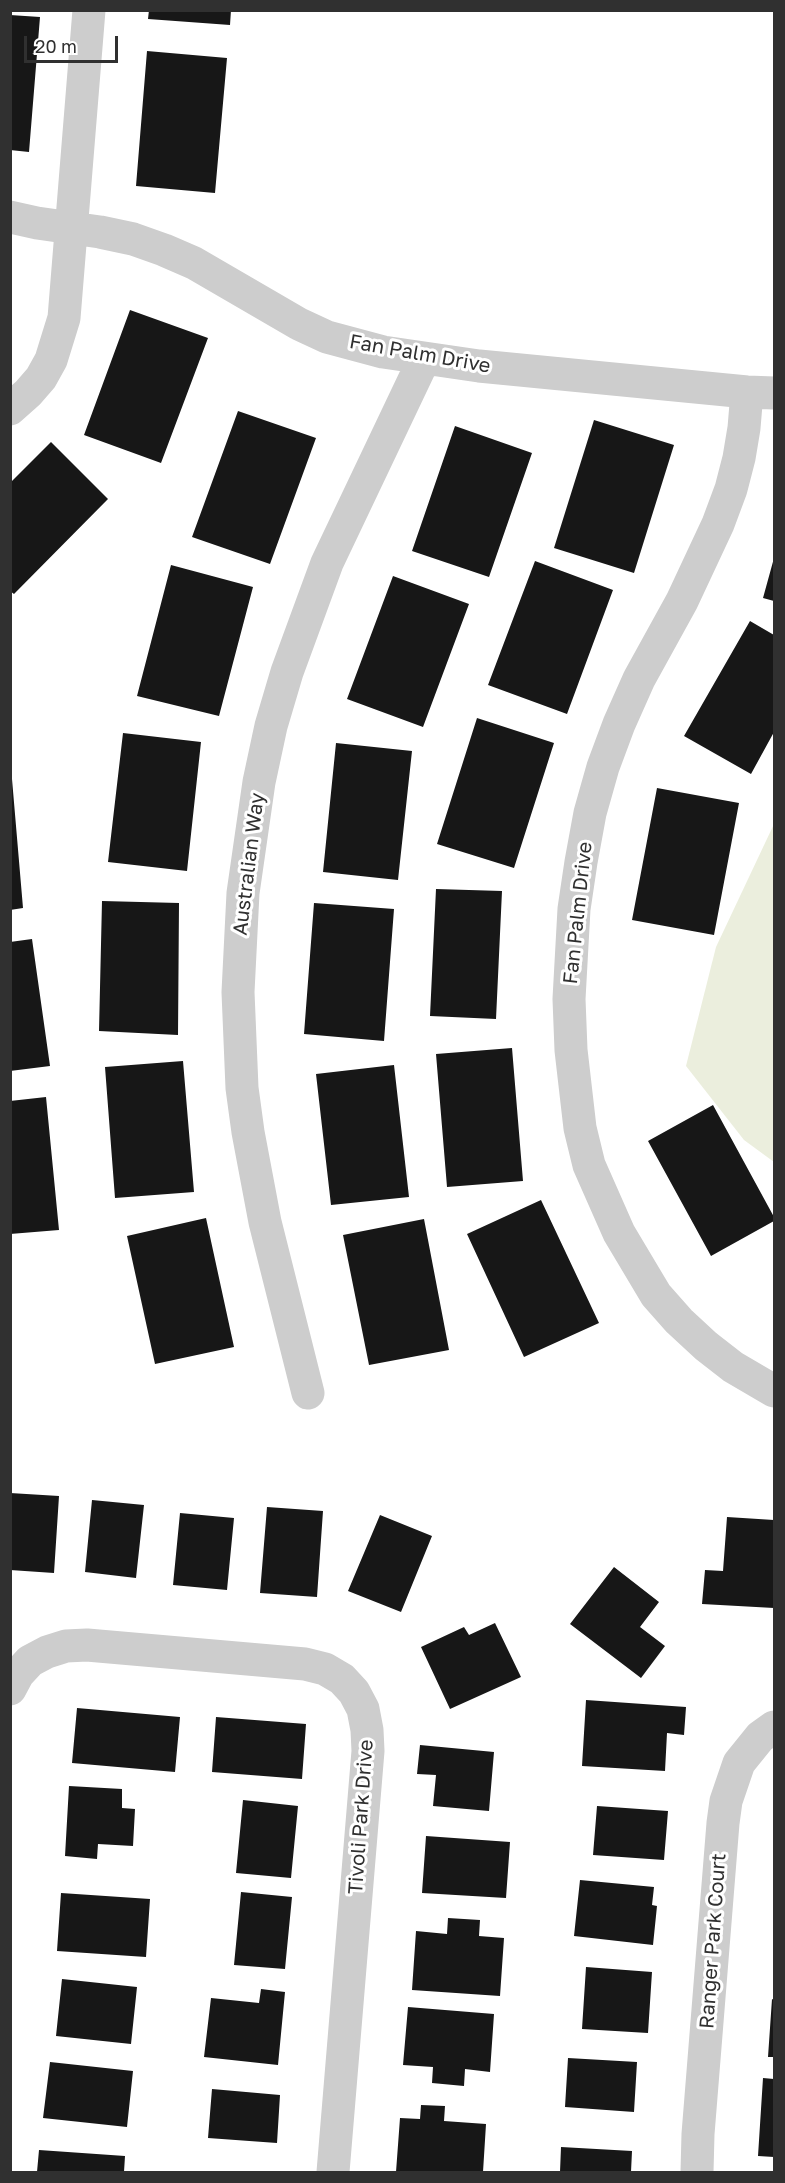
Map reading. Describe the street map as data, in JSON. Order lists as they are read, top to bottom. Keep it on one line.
{"streets":{"street":["Fan Palm Drive","Australian Way","Tivoli Park Drive","Ranger Park Court"]},"crossings":[["Fan Palm Drive","Australian Way"]],"scale_bar":"20 m"}
